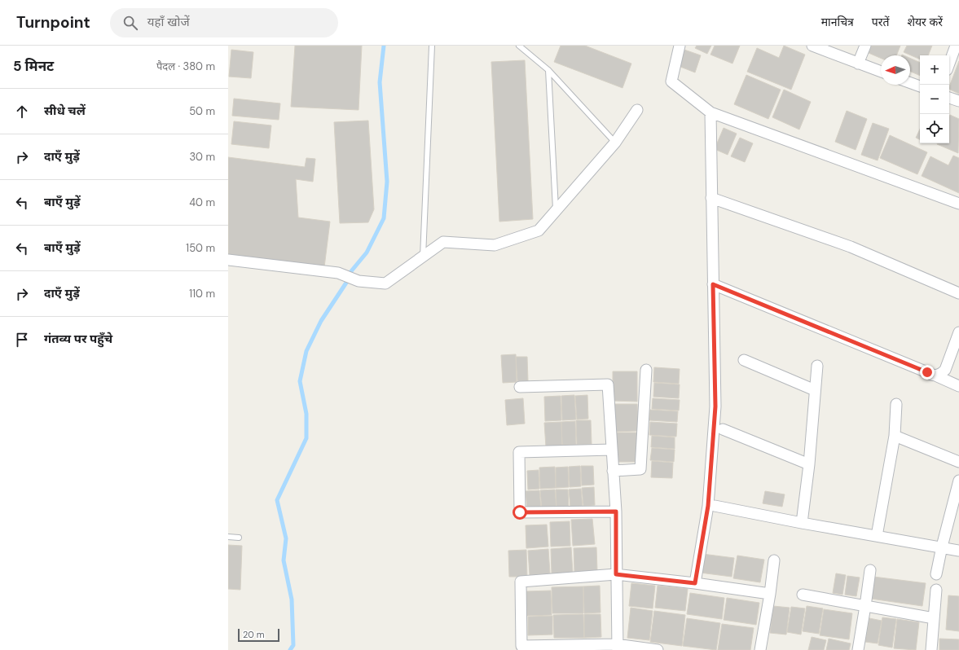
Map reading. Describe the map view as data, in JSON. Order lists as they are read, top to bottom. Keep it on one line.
{"scale_bar":"20 m","north":"left","page":{"header":"Turnpoint","search":"यहाँ खोजें","nav":["मानचित्र","परतें","शेयर करें"],"heading":["5 मिनट","पैदल · 380 m"],"map_buttons":["+","−"],"list":[["सीधे चलें","50 m"],["दाएँ मुड़ें","30 m"],["बाएँ मुड़ें","40 m"],["बाएँ मुड़ें","150 m"],["दाएँ मुड़ें","110 m"],"गंतव्य पर पहुँचे"],"scale":"20 m"}}
